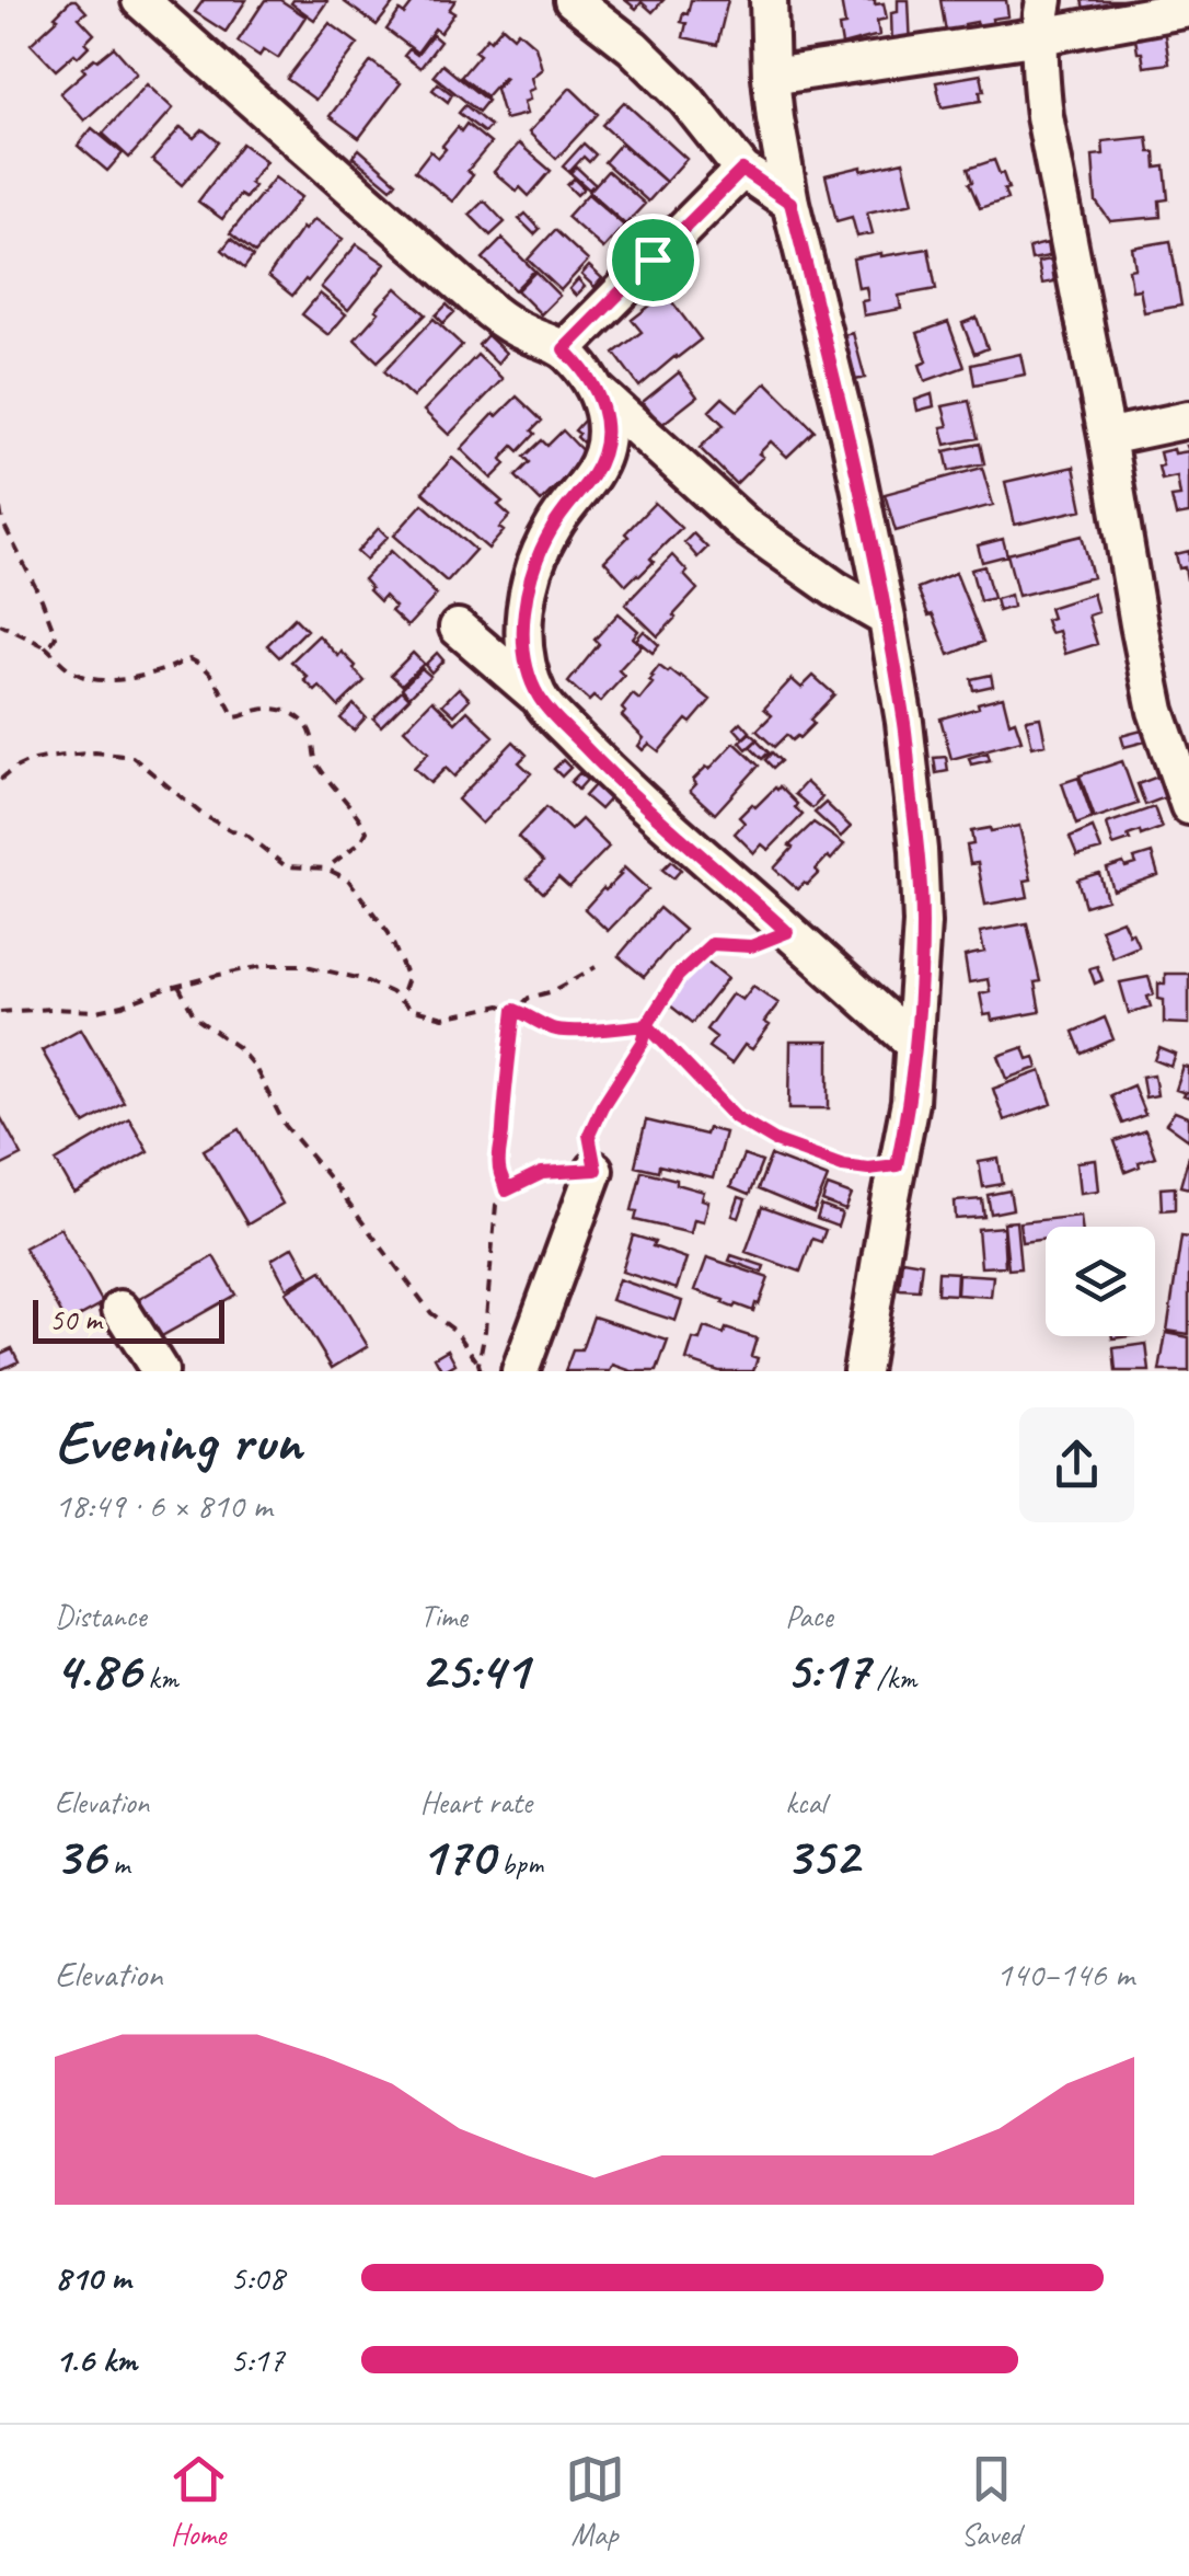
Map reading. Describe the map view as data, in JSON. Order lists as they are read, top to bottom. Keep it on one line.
{"scale_bar":"50 m","page":{"scale":"50 m","heading":["Evening run","18:49 · 6 × 810 m"],"stats":[["Distance","4.86 km"],["Time","25:41"],["Pace","5:17 /km"],["Elevation","36 m"],["Heart rate","170 bpm"],["kcal","352"]],"chart":["Elevation","140–146 m"],"list":[{"name":"810 m","note":"5:08"},{"name":"1.6 km","note":"5:17"}],"tabs":["Home","Map","Saved"]}}
